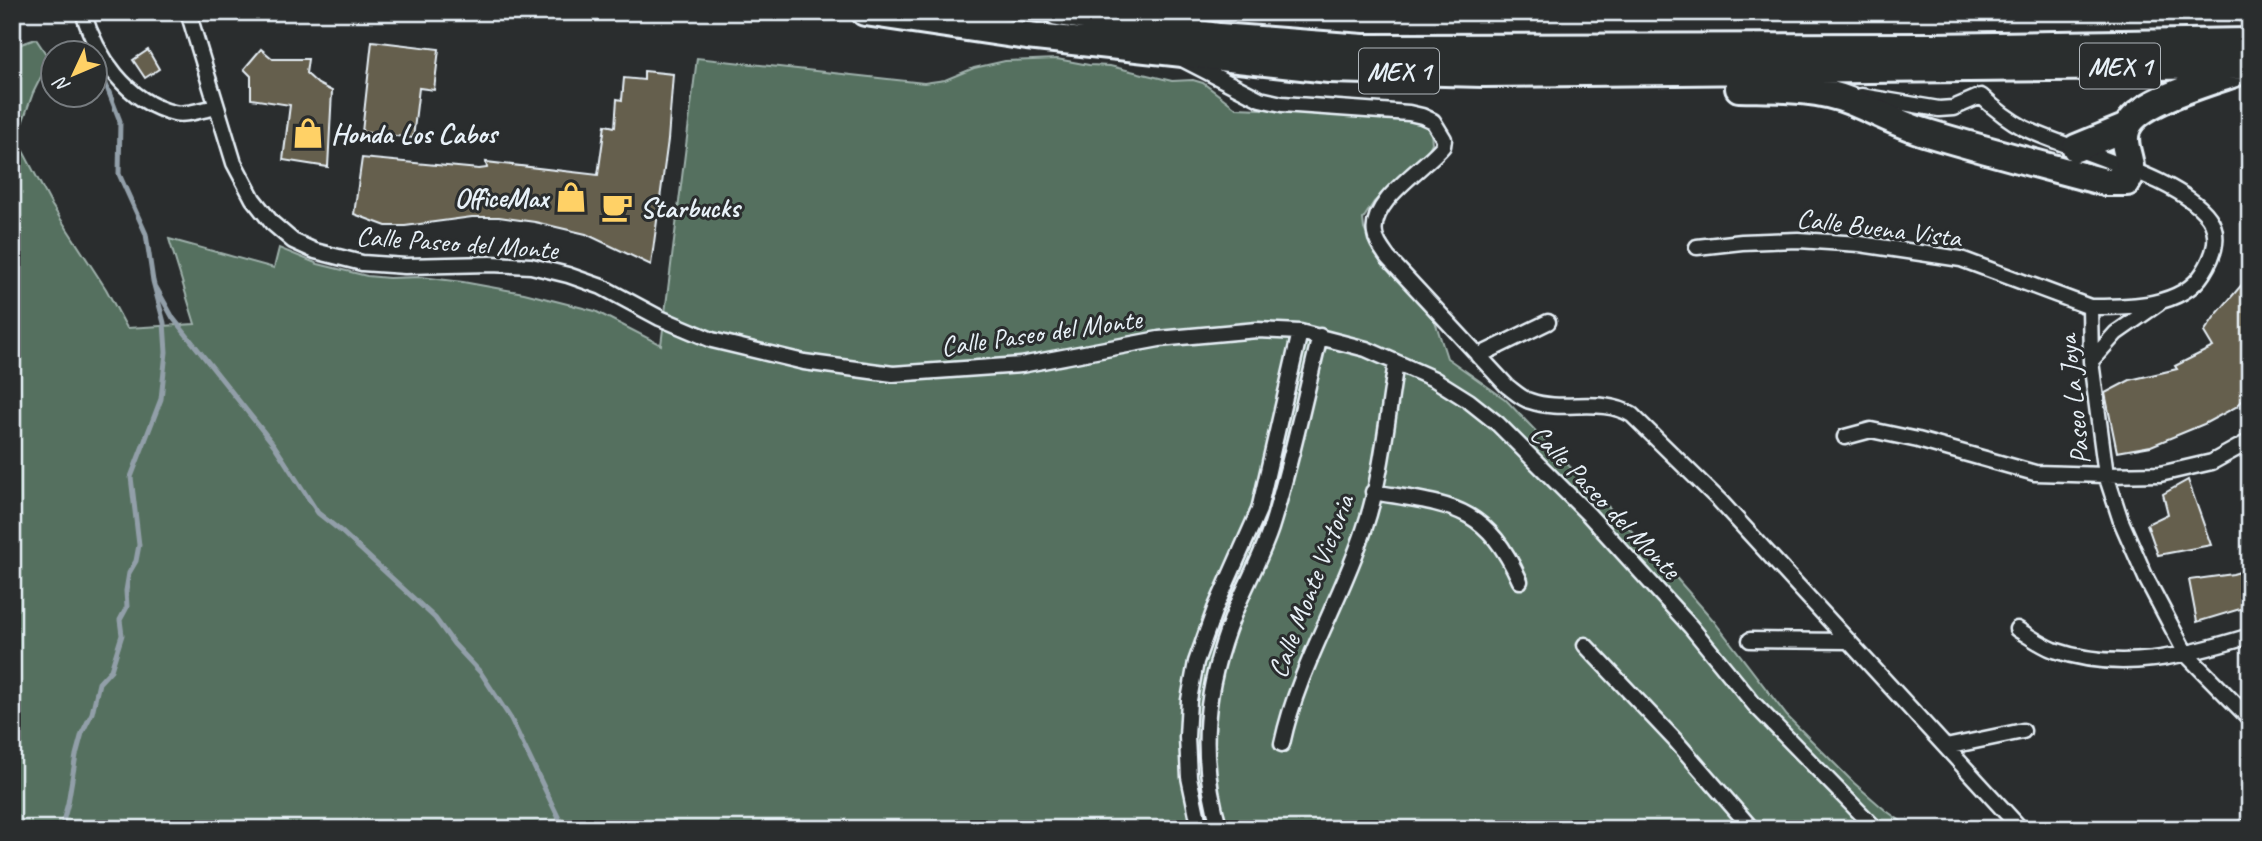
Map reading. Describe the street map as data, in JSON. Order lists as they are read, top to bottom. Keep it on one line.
{"streets":{"highway":["MEX 1"],"street":["Calle Buena Vista","Calle Paseo del Monte","Paseo La Joya","Calle Monte Victoria"]},"crossings":[["Calle Buena Vista","Paseo La Joya"],["Calle Paseo del Monte","Calle Monte Victoria"]],"places":{"shop":["Honda Los Cabos","OfficeMax"],"cafe":["Starbucks"]},"north":"bottom left"}
